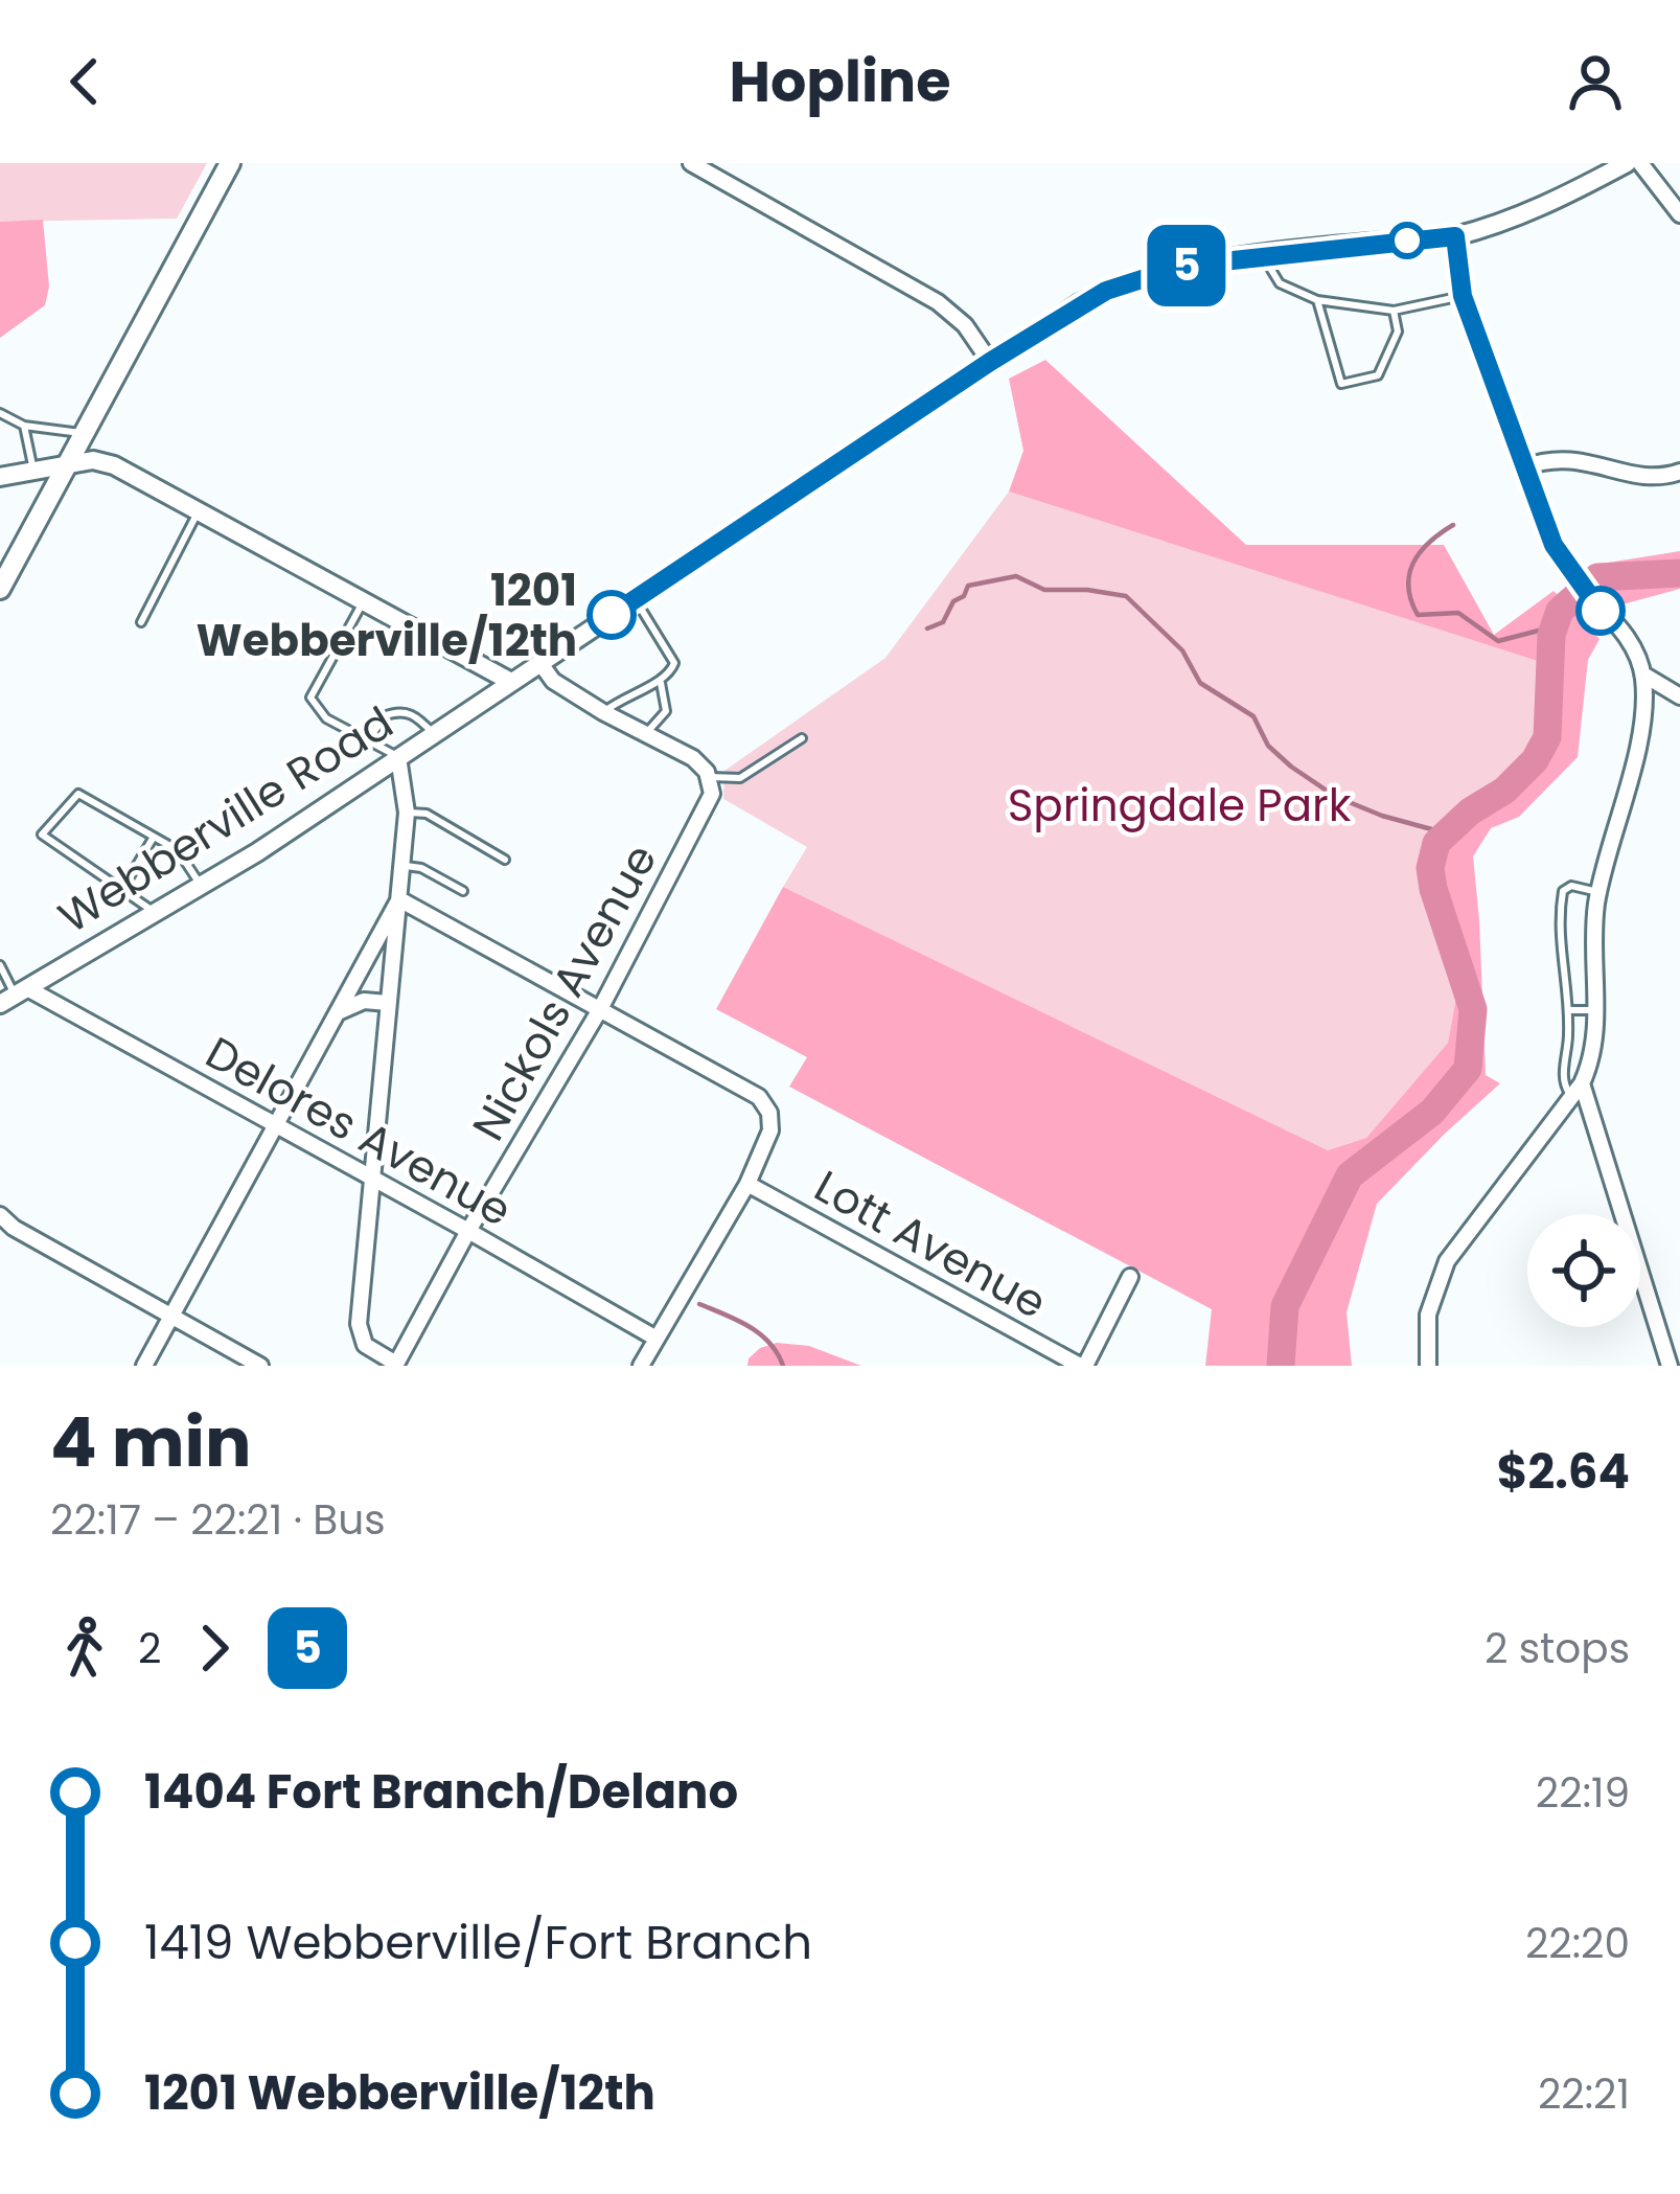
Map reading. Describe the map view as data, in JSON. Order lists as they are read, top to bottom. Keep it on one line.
{"streets":{"street":["Webberville Road","Nickols Avenue","Delores Avenue","Lott Avenue"]},"crossings":[["Webberville Road","Delores Avenue"],["Nickols Avenue","Delores Avenue"]],"parks":["Springdale Park"],"places":["1201 Webberville/12th"],"lines":["bus line 5"],"page":{"header":"Hopline","on_map":"5","heading":["4 min","22:17 – 22:21 · Bus","$2.64"],"legs":["2","5","2 stops"],"list":[{"name":"1404 Fort Branch/Delano","value":"22:19"},{"name":"1419 Webberville/Fort Branch","value":"22:20"},{"name":"1201 Webberville/12th","value":"22:21"}]}}
